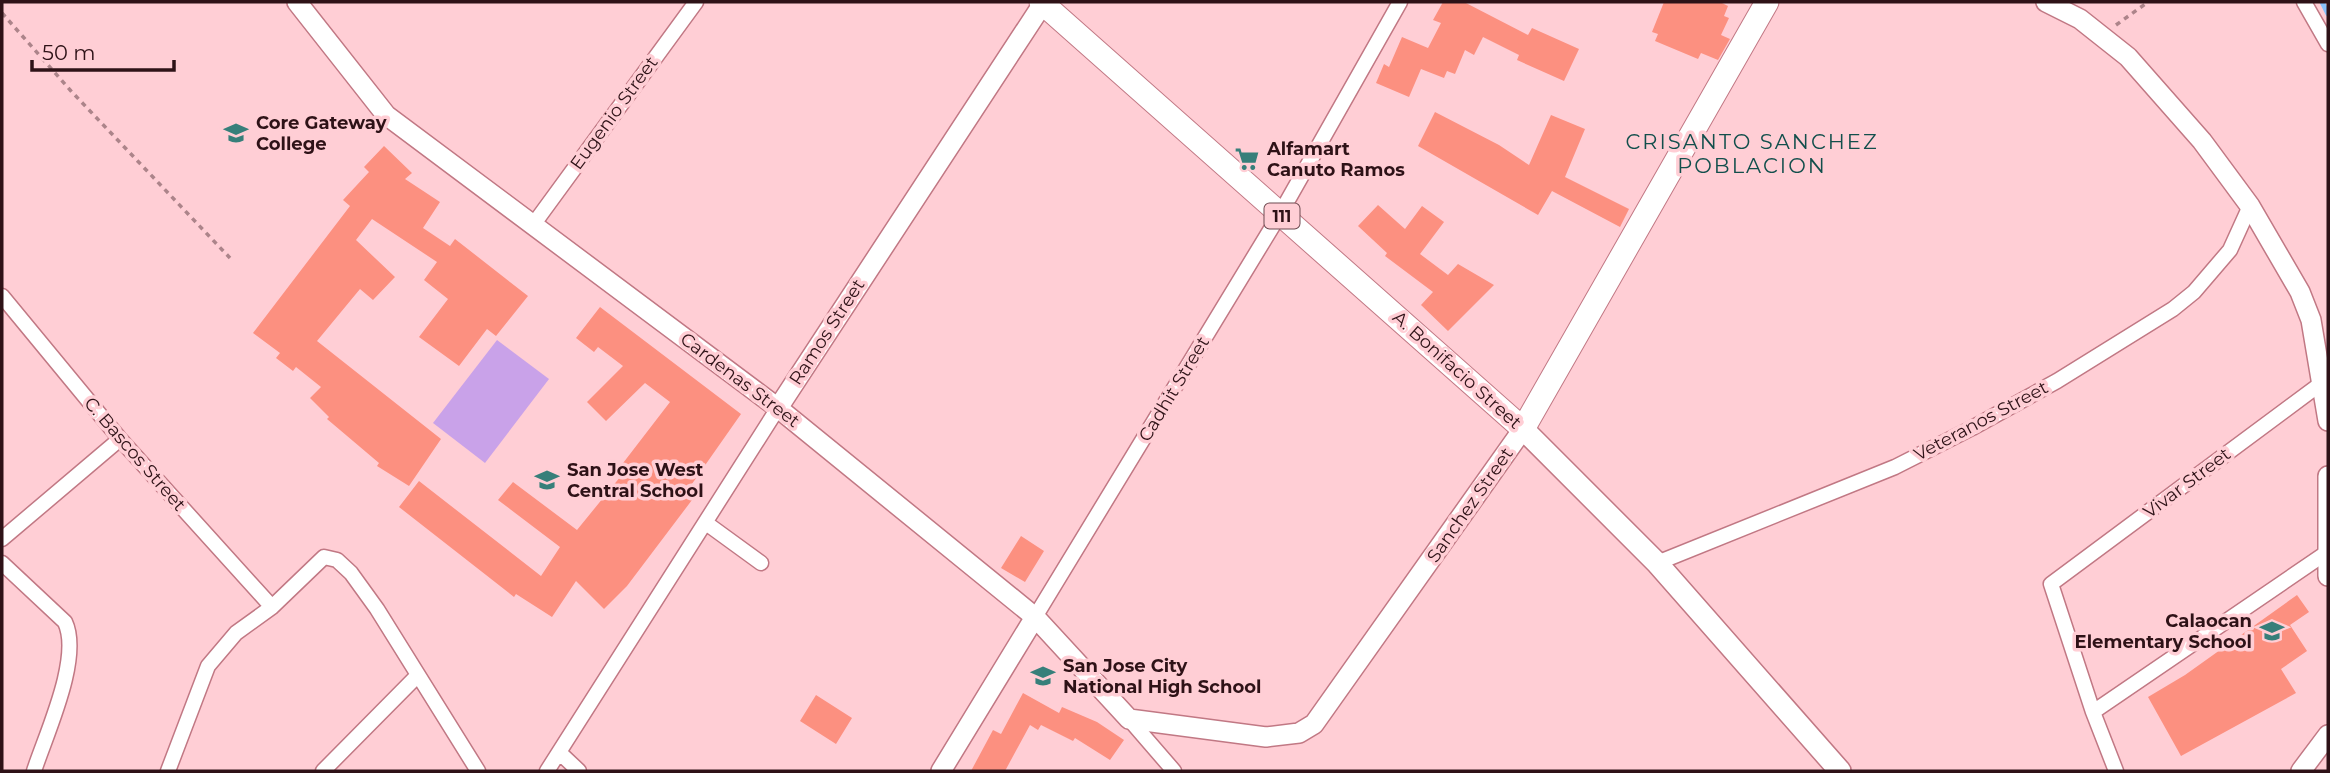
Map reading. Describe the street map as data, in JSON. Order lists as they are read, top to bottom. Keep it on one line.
{"streets":{"main road":["111","A. Bonifacio Street","Sanchez Street"],"street":["Eugenio Street","Ramos Street","Cardenas Street","Cadhit Street","Veteranos Street","C. Bascos Street","Vivar Street"]},"crossings":[["Eugenio Street","Cardenas Street"],["Ramos Street","A. Bonifacio Street"],["Ramos Street","Cardenas Street"],["A. Bonifacio Street","Cadhit Street"],["A. Bonifacio Street","Veteranos Street"],["A. Bonifacio Street","Sanchez Street"],["Cardenas Street","Cadhit Street"],["Cardenas Street","Sanchez Street"]],"districts":["CRISANTO SANCHEZ POBLACION"],"places":{"school or university":["Core Gateway College","San Jose West Central School","Calaocan Elementary School","San Jose City National High School"],"supermarket":["Alfamart Canuto Ramos"]},"scale_bar":"50 m"}
